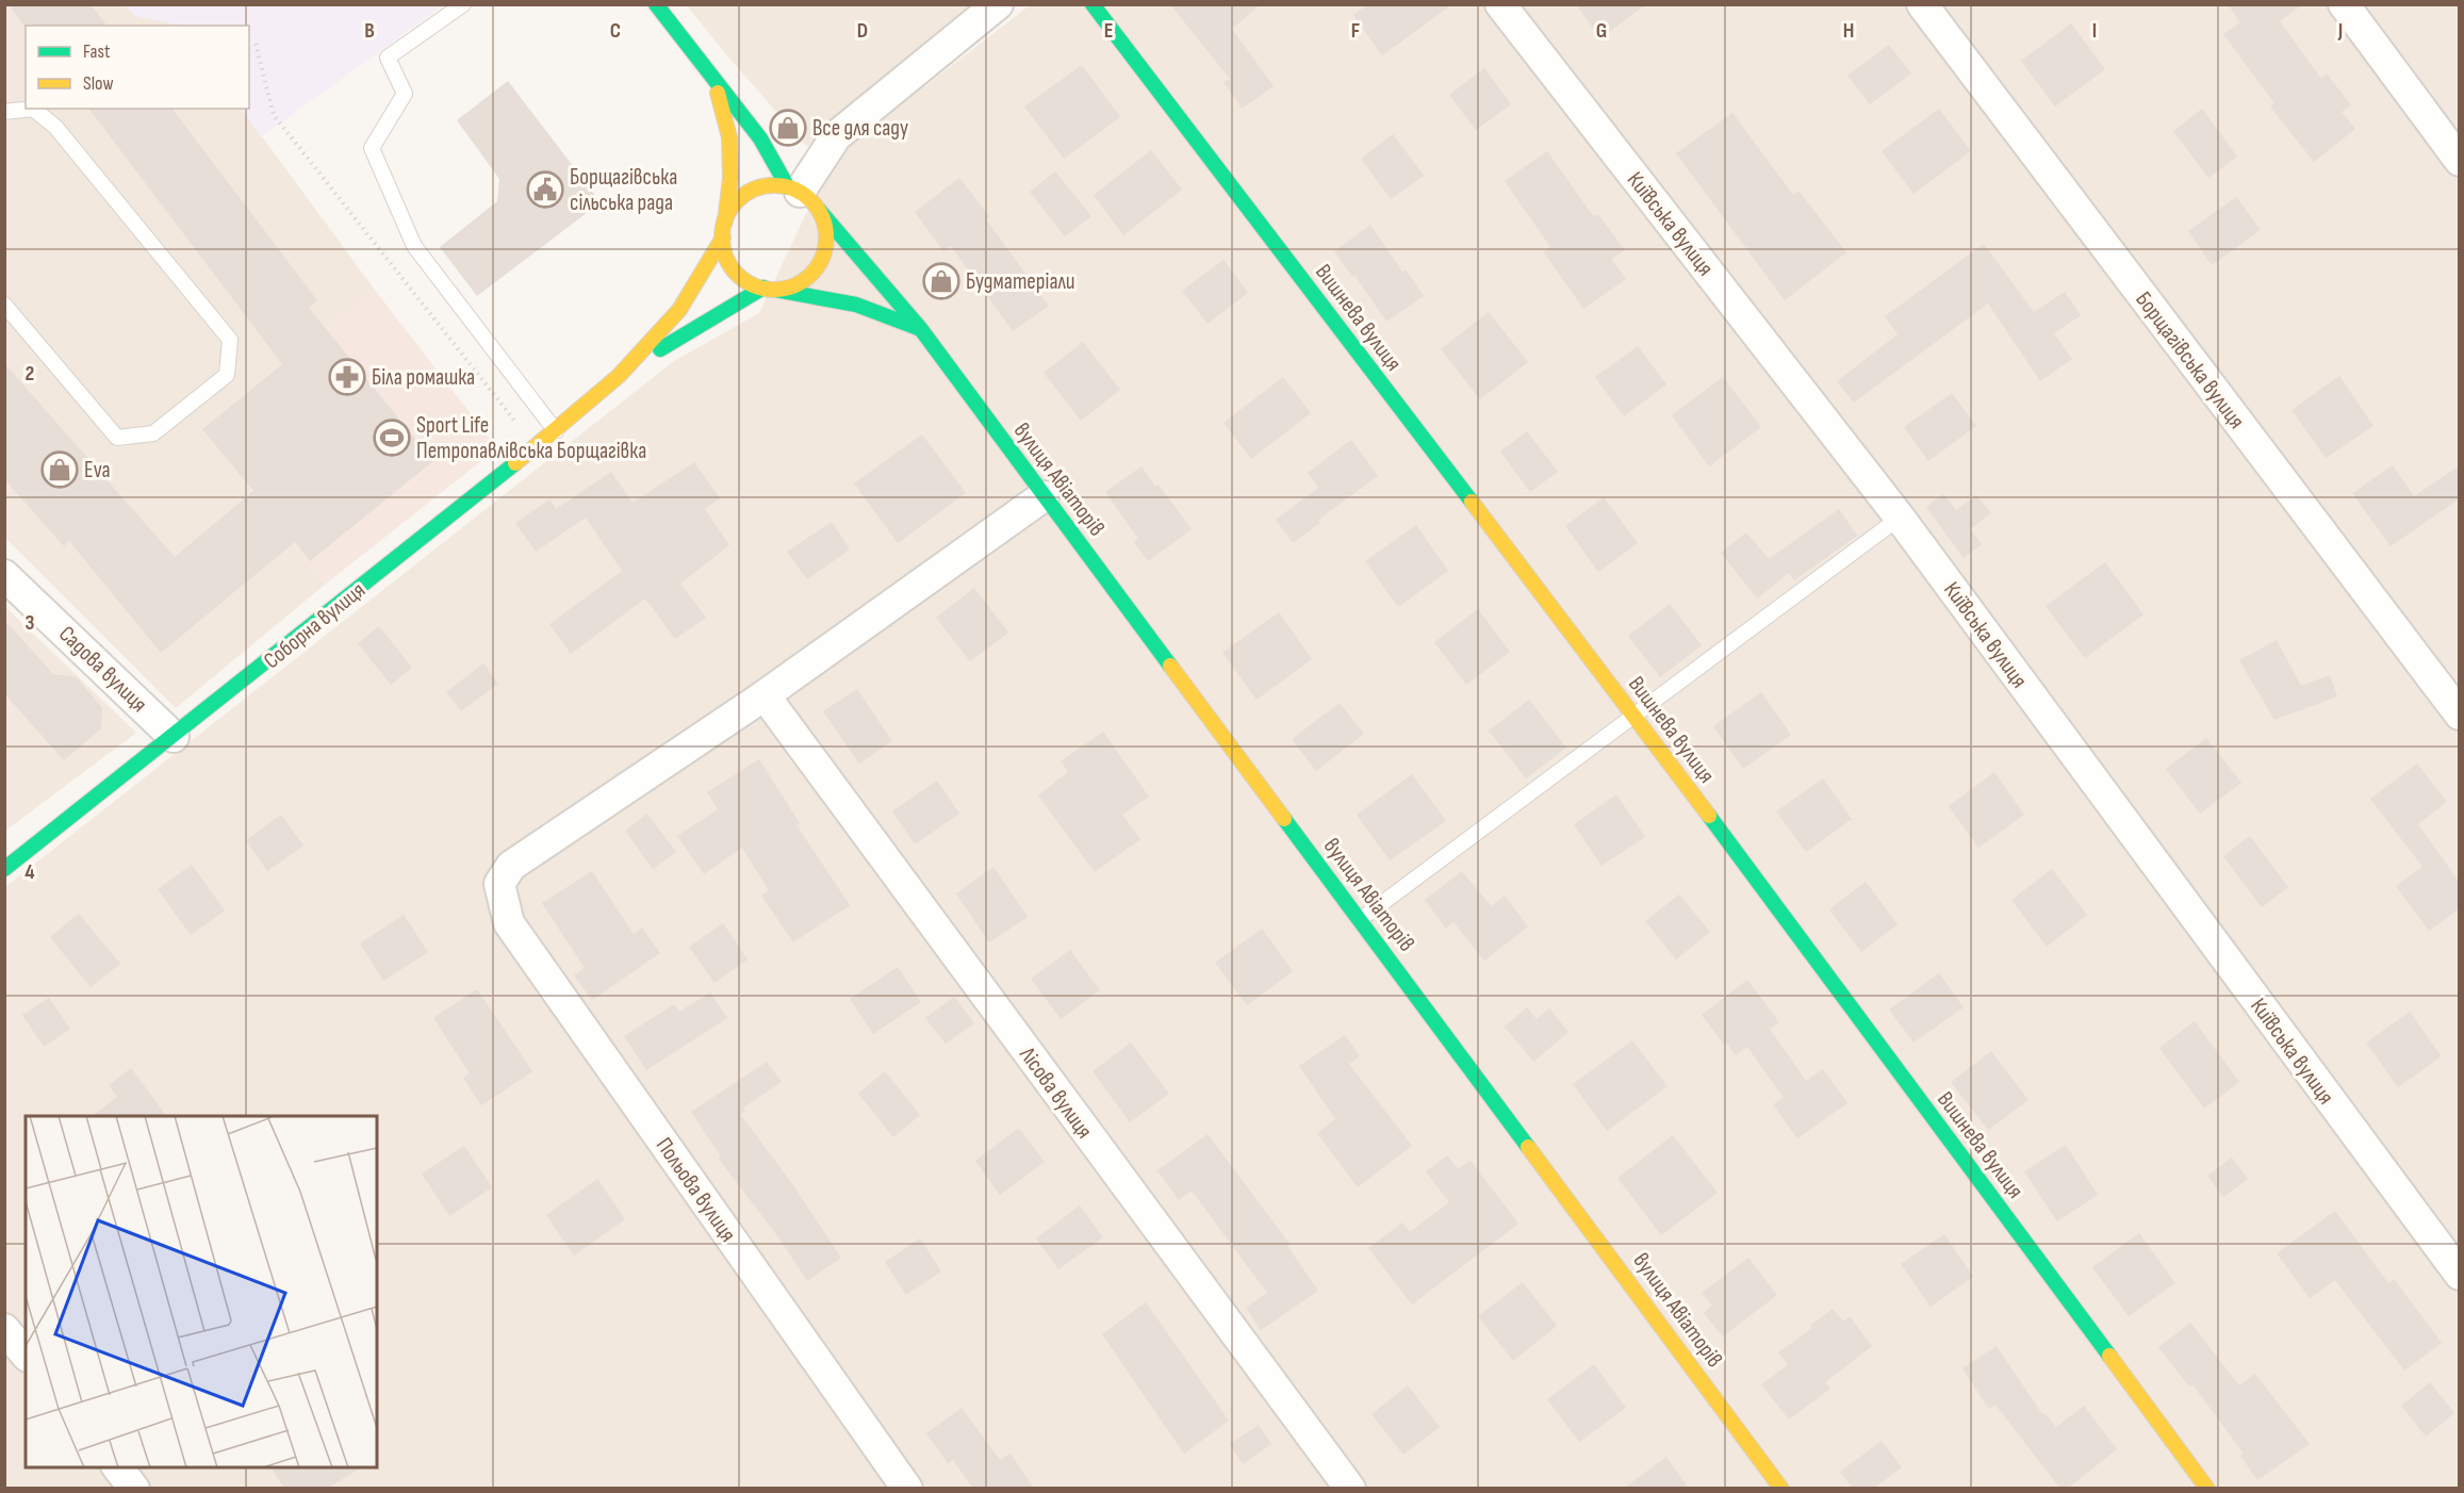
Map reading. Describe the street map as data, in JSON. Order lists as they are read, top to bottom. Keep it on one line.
{"streets":{"main road":["Вишнева вулиця","вулиця Авіаторів","Соборна вулиця"],"street":["Київська вулиця","Борщагівська вулиця","Садова вулиця","Лісова вулиця","Польова вулиця"]},"crossings":[["вулиця Авіаторів","Соборна вулиця"],["Соборна вулиця","Садова вулиця"],["Лісова вулиця","Польова вулиця"]],"places":{"shop":["Все для саду","Будматеріали","Eva"],"public building":["Борщагівська сільська рада"],"pharmacy":["Біла ромашка"],"sports":["Sport Life Петропавлівська Борщагівка"]},"legend":["Fast","Slow"],"grid":{"columns":["B","C","D","E","F","G","H","I","J"],"rows":["2","3","4"]}}
